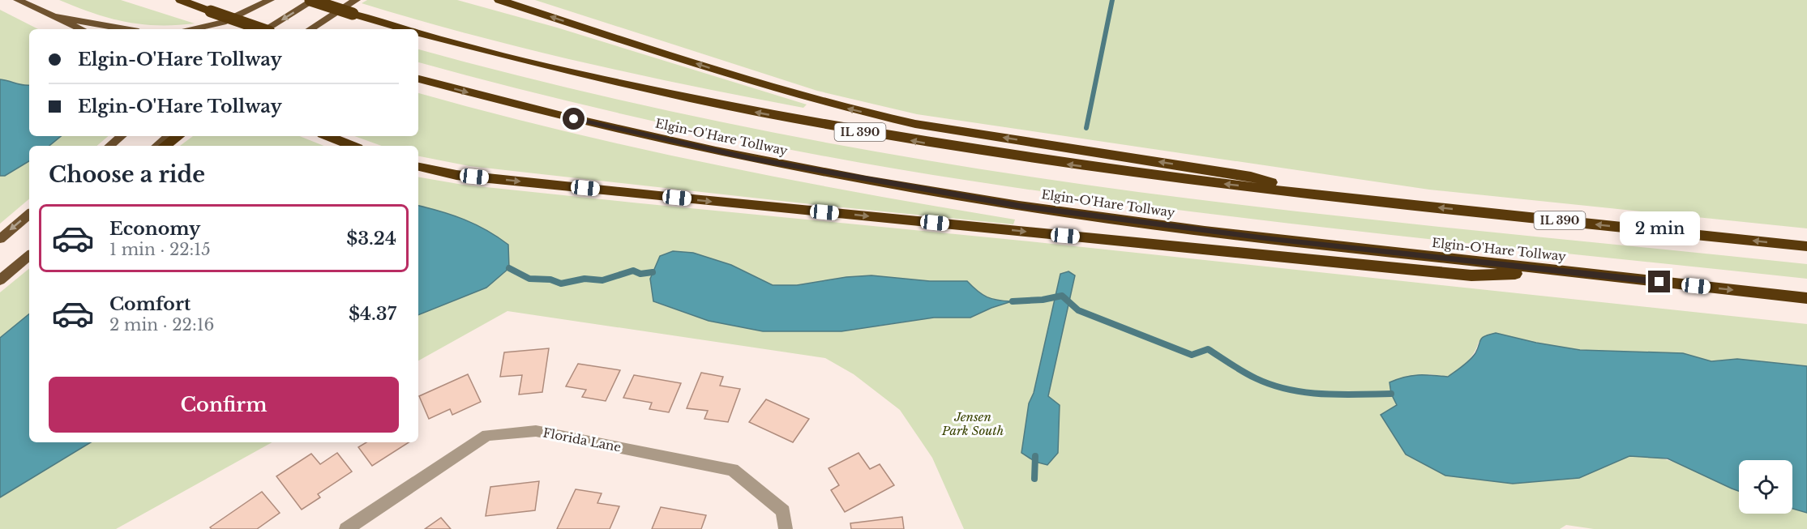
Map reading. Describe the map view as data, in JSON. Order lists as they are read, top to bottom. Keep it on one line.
{"streets":{"highway":["IL 390","Elgin-O'Hare Tollway"],"street":["Florida Lane"]},"parks":["Jensen Park South"],"page":{"banner":["Elgin-O'Hare Tollway","Elgin-O'Hare Tollway"],"heading":"Choose a ride","list":[{"name":"Economy","note":"1 min · 22:15","value":"$3.24"},{"name":"Comfort","note":"2 min · 22:16","value":"$4.37"}],"bubble":"2 min","buttons":"Confirm"}}
